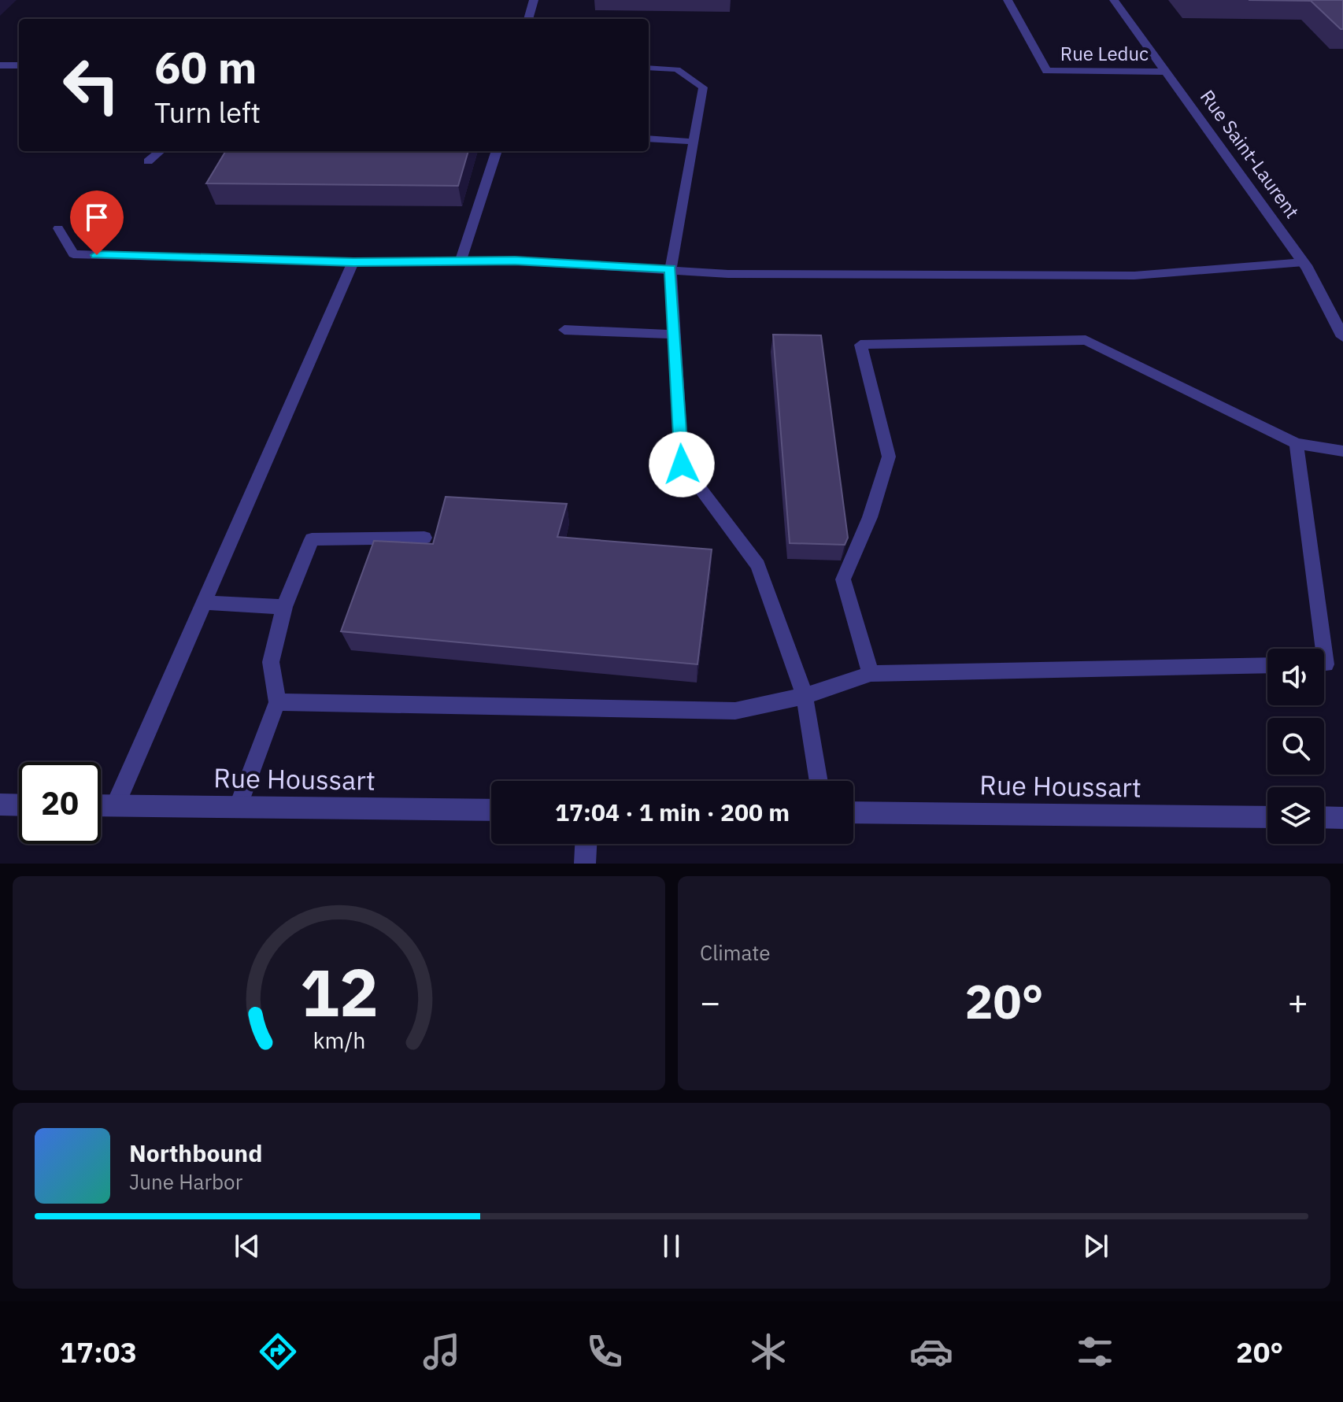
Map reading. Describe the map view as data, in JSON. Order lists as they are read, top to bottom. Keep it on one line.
{"streets":{"street":["Rue Leduc","Rue Saint-Laurent","Rue Houssart"]},"crossings":[["Rue Leduc","Rue Saint-Laurent"]],"page":{"turn":["60 m","Turn left"],"limit":"20","trip":"17:04 · 1 min · 200 m","tile":"Climate","heat":["−","20°","+"],"song":["Northbound","June Harbor"],"tabs":["17:03","20°"],"gauge":["12","km/h"]}}
